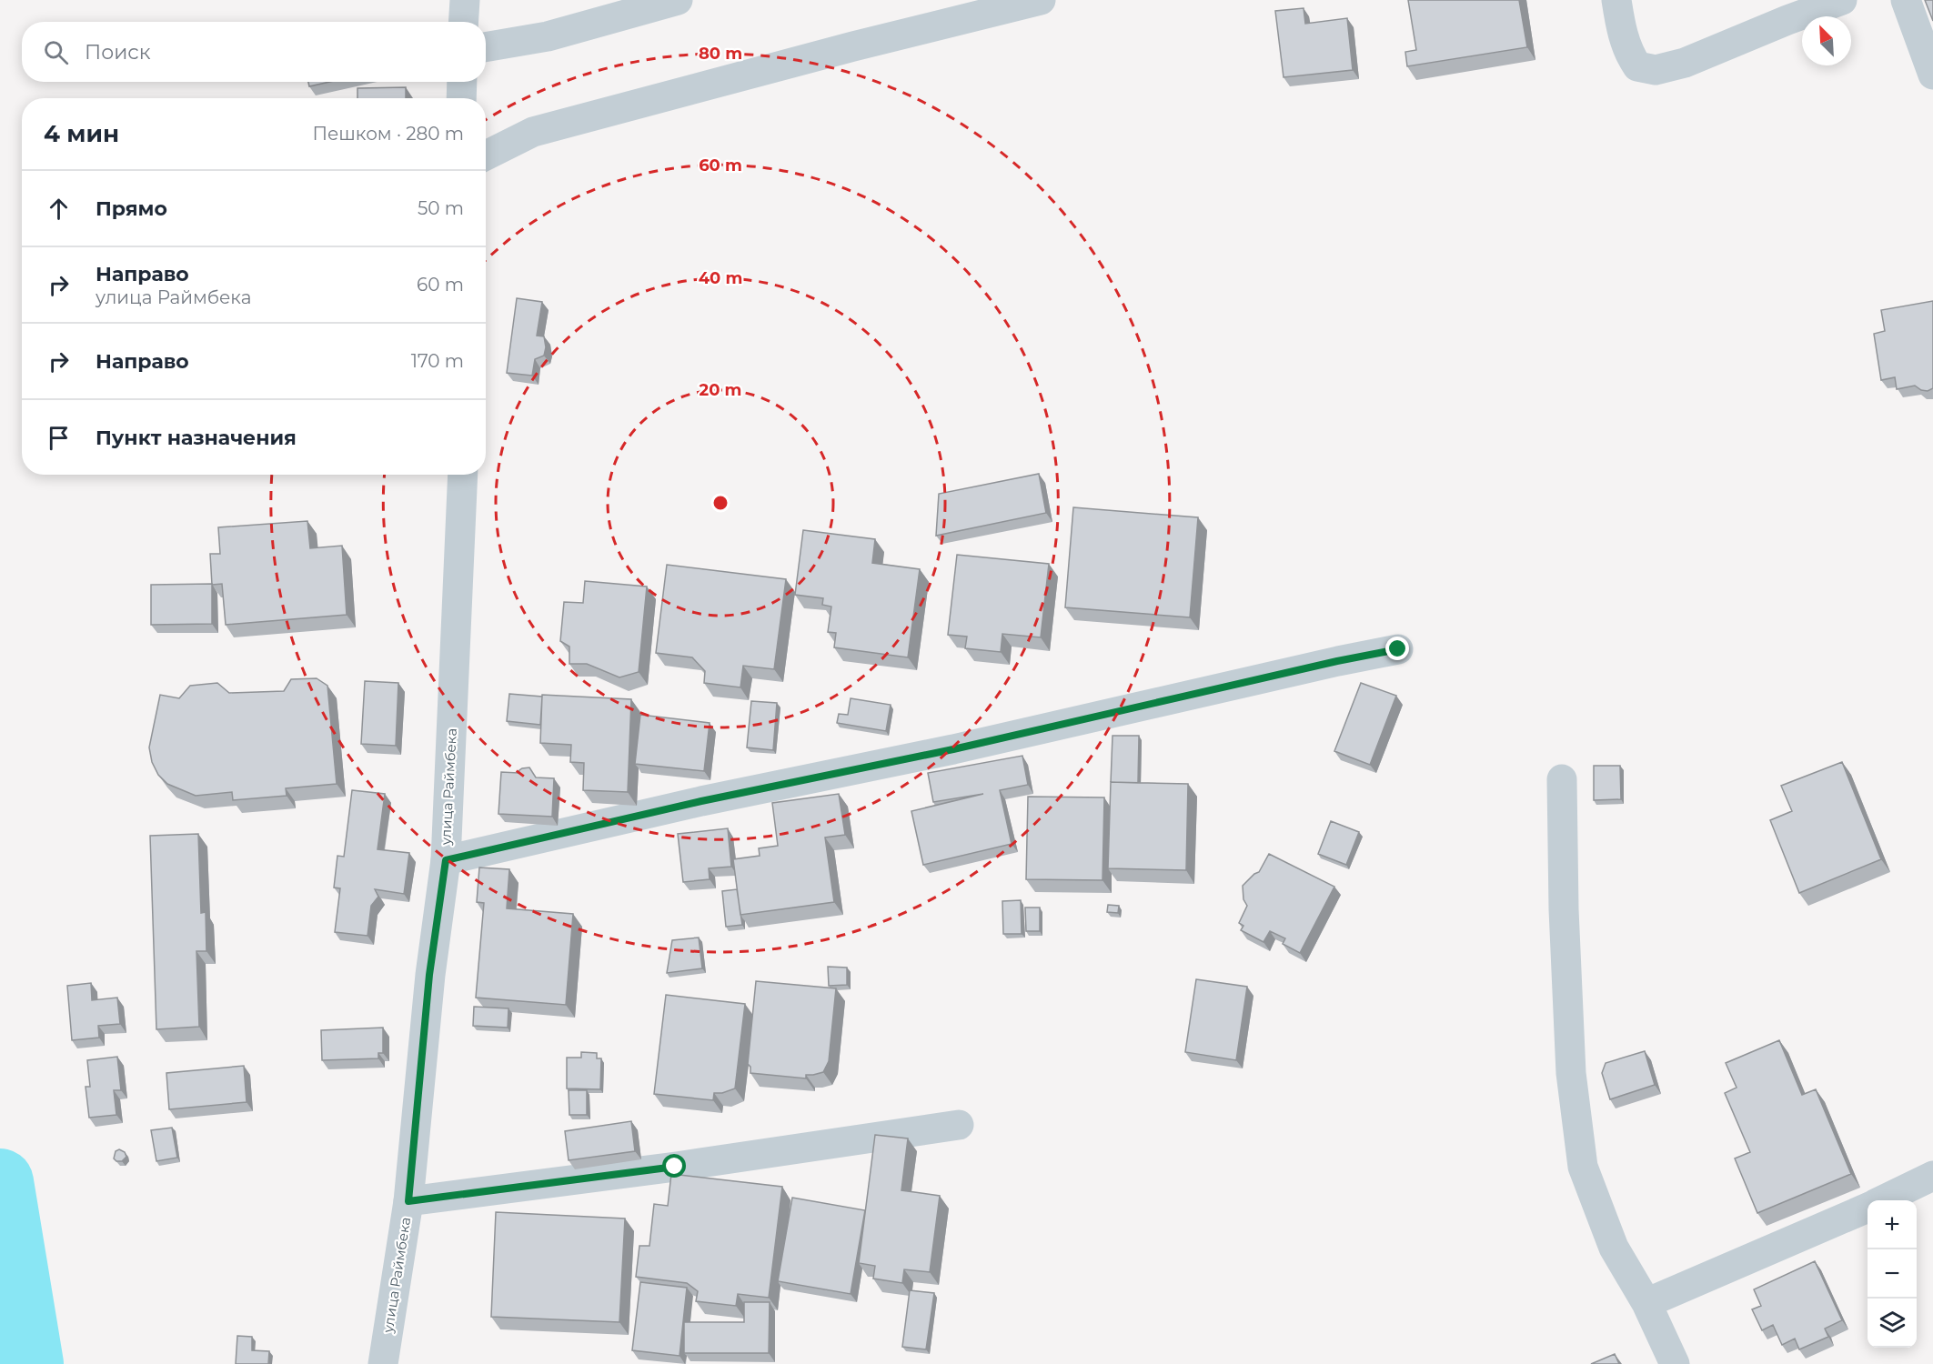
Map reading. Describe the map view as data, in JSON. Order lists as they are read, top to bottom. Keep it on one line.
{"streets":{"street":["улица Раймбека"]},"north":"top left","page":{"search":"Поиск","heading":["4 мин","Пешком · 280 m"],"list":[["Прямо","50 m"],["Направо","улица Раймбека","60 m"],["Направо","170 m"],"Пункт назначения"],"map_buttons":["+","−"]},"rings":["80 m","60 m","40 m","20 m"]}
